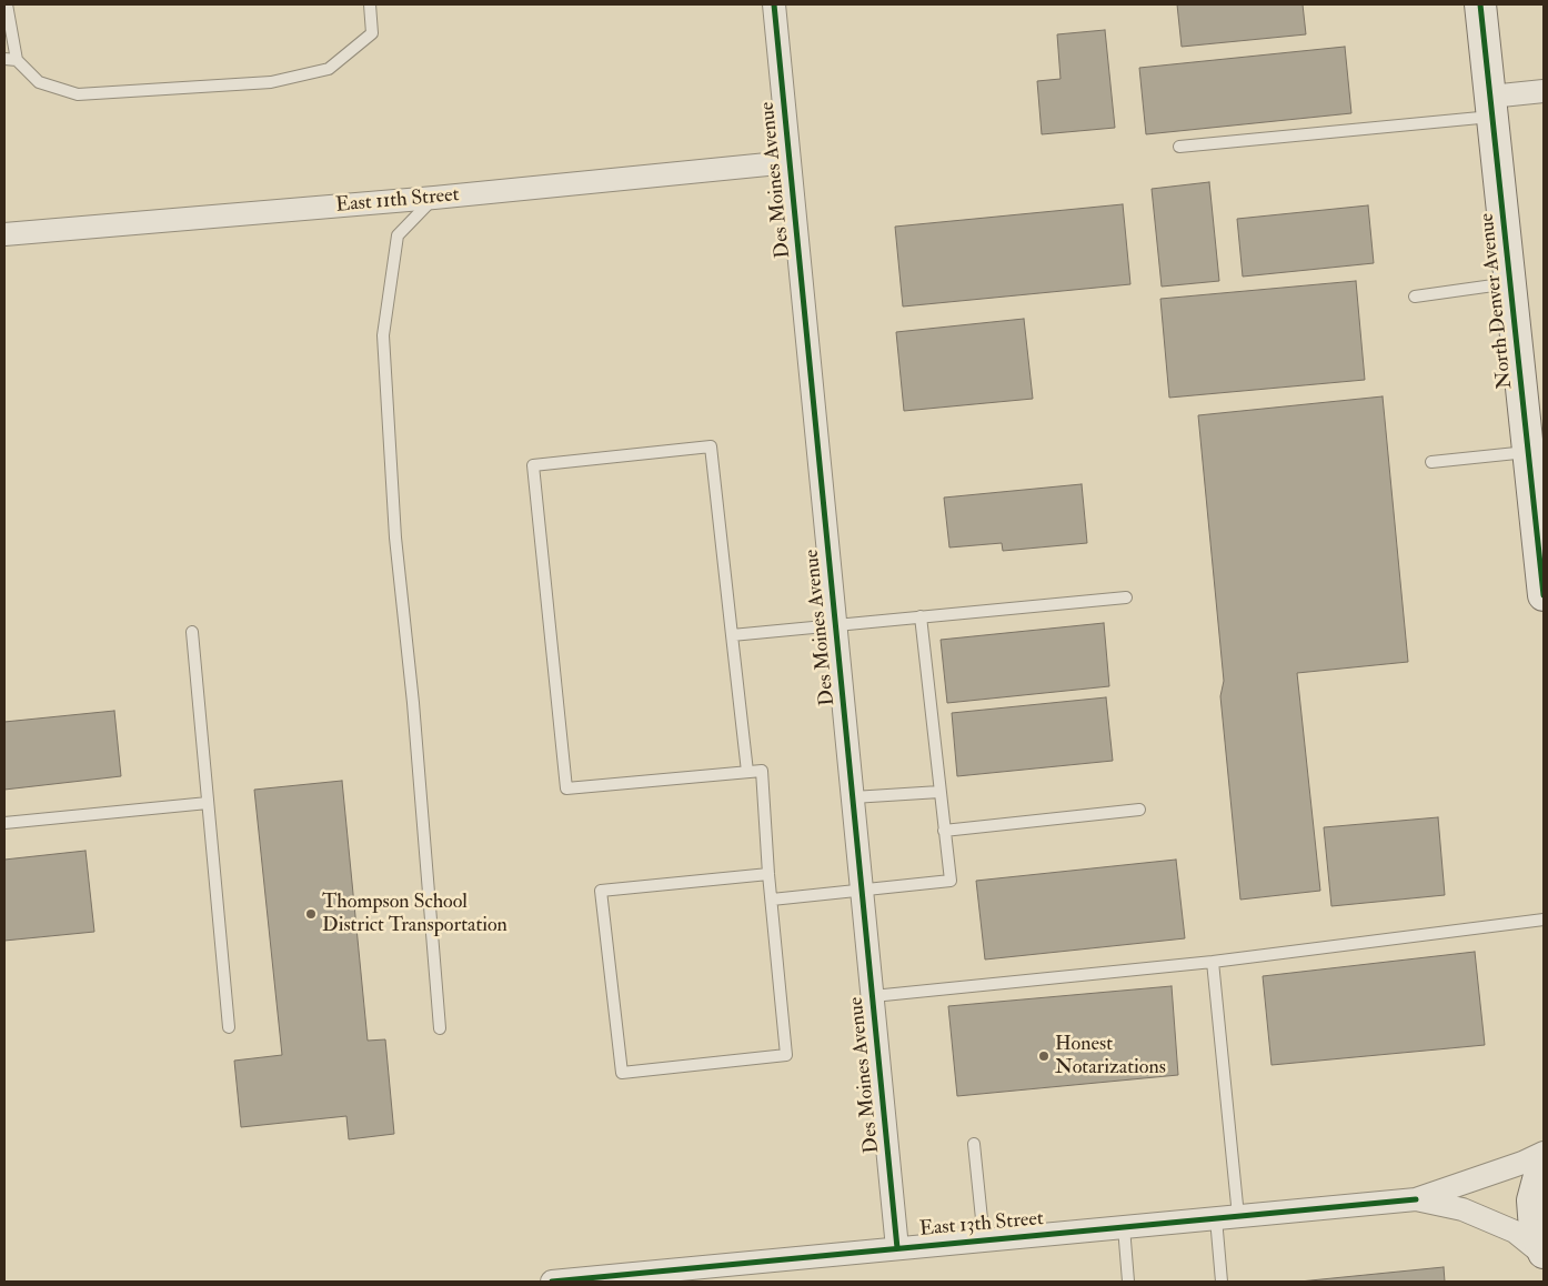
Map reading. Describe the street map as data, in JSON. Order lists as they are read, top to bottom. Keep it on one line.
{"streets":{"main road":["North Denver Avenue"],"street":["Des Moines Avenue","East 11th Street","East 13th Street"]},"crossings":[["Des Moines Avenue","East 11th Street"],["Des Moines Avenue","East 13th Street"]],"places":["Thompson School District Transportation","Honest Notarizations"]}
